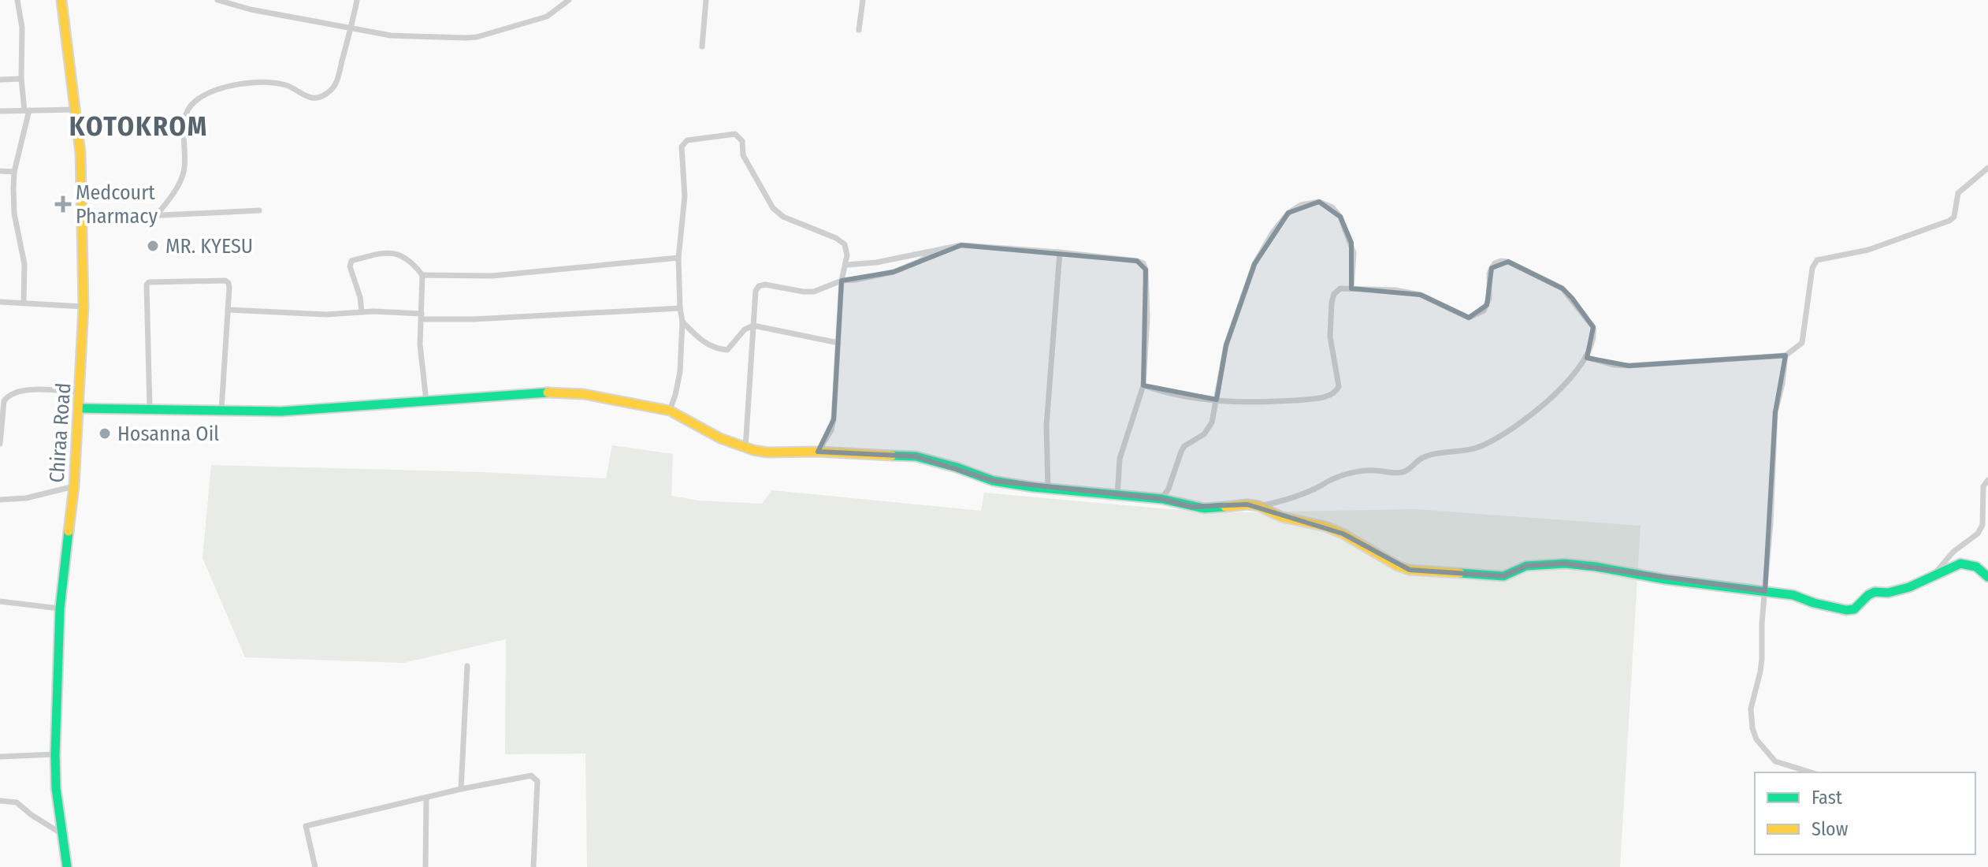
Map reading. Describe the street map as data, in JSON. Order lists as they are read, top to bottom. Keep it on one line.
{"streets":{"main road":["Chiraa Road"]},"districts":["KOTOKROM"],"places":{"health":["Medcourt Pharmacy"],"other":["MR. KYESU","Hosanna Oil"]},"legend":["Fast","Slow"]}
